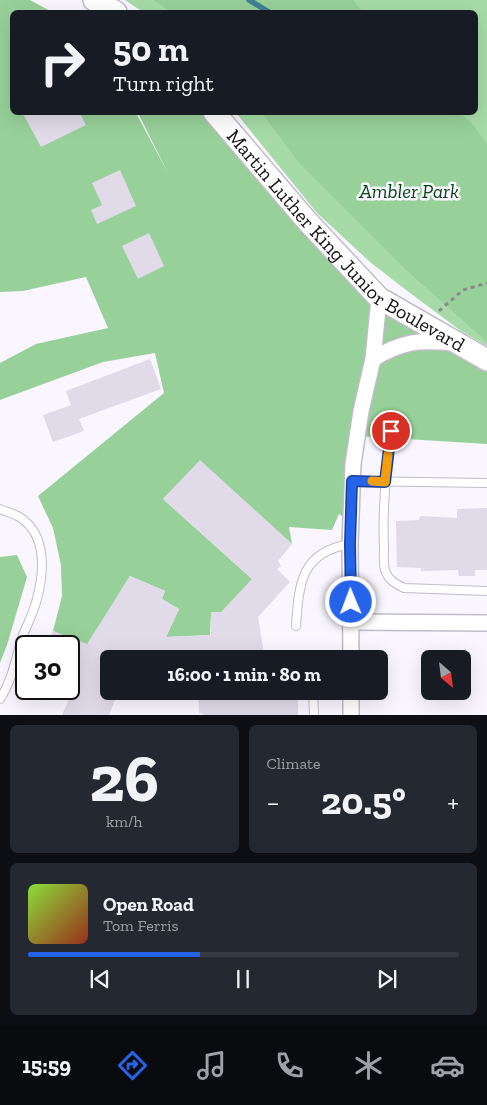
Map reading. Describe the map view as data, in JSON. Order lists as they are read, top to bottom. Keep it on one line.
{"streets":{"main road":["Martin Luther King Junior Boulevard"]},"parks":["Ambler Park"],"north":"bottom right","page":{"turn":["50 m","Turn right"],"limit":"30","trip":"16:00 · 1 min · 80 m","tile":[["26","km/h"],"Climate"],"heat":["−","20.5°","+"],"song":["Open Road","Tom Ferris"],"tabs":"15:59"}}
